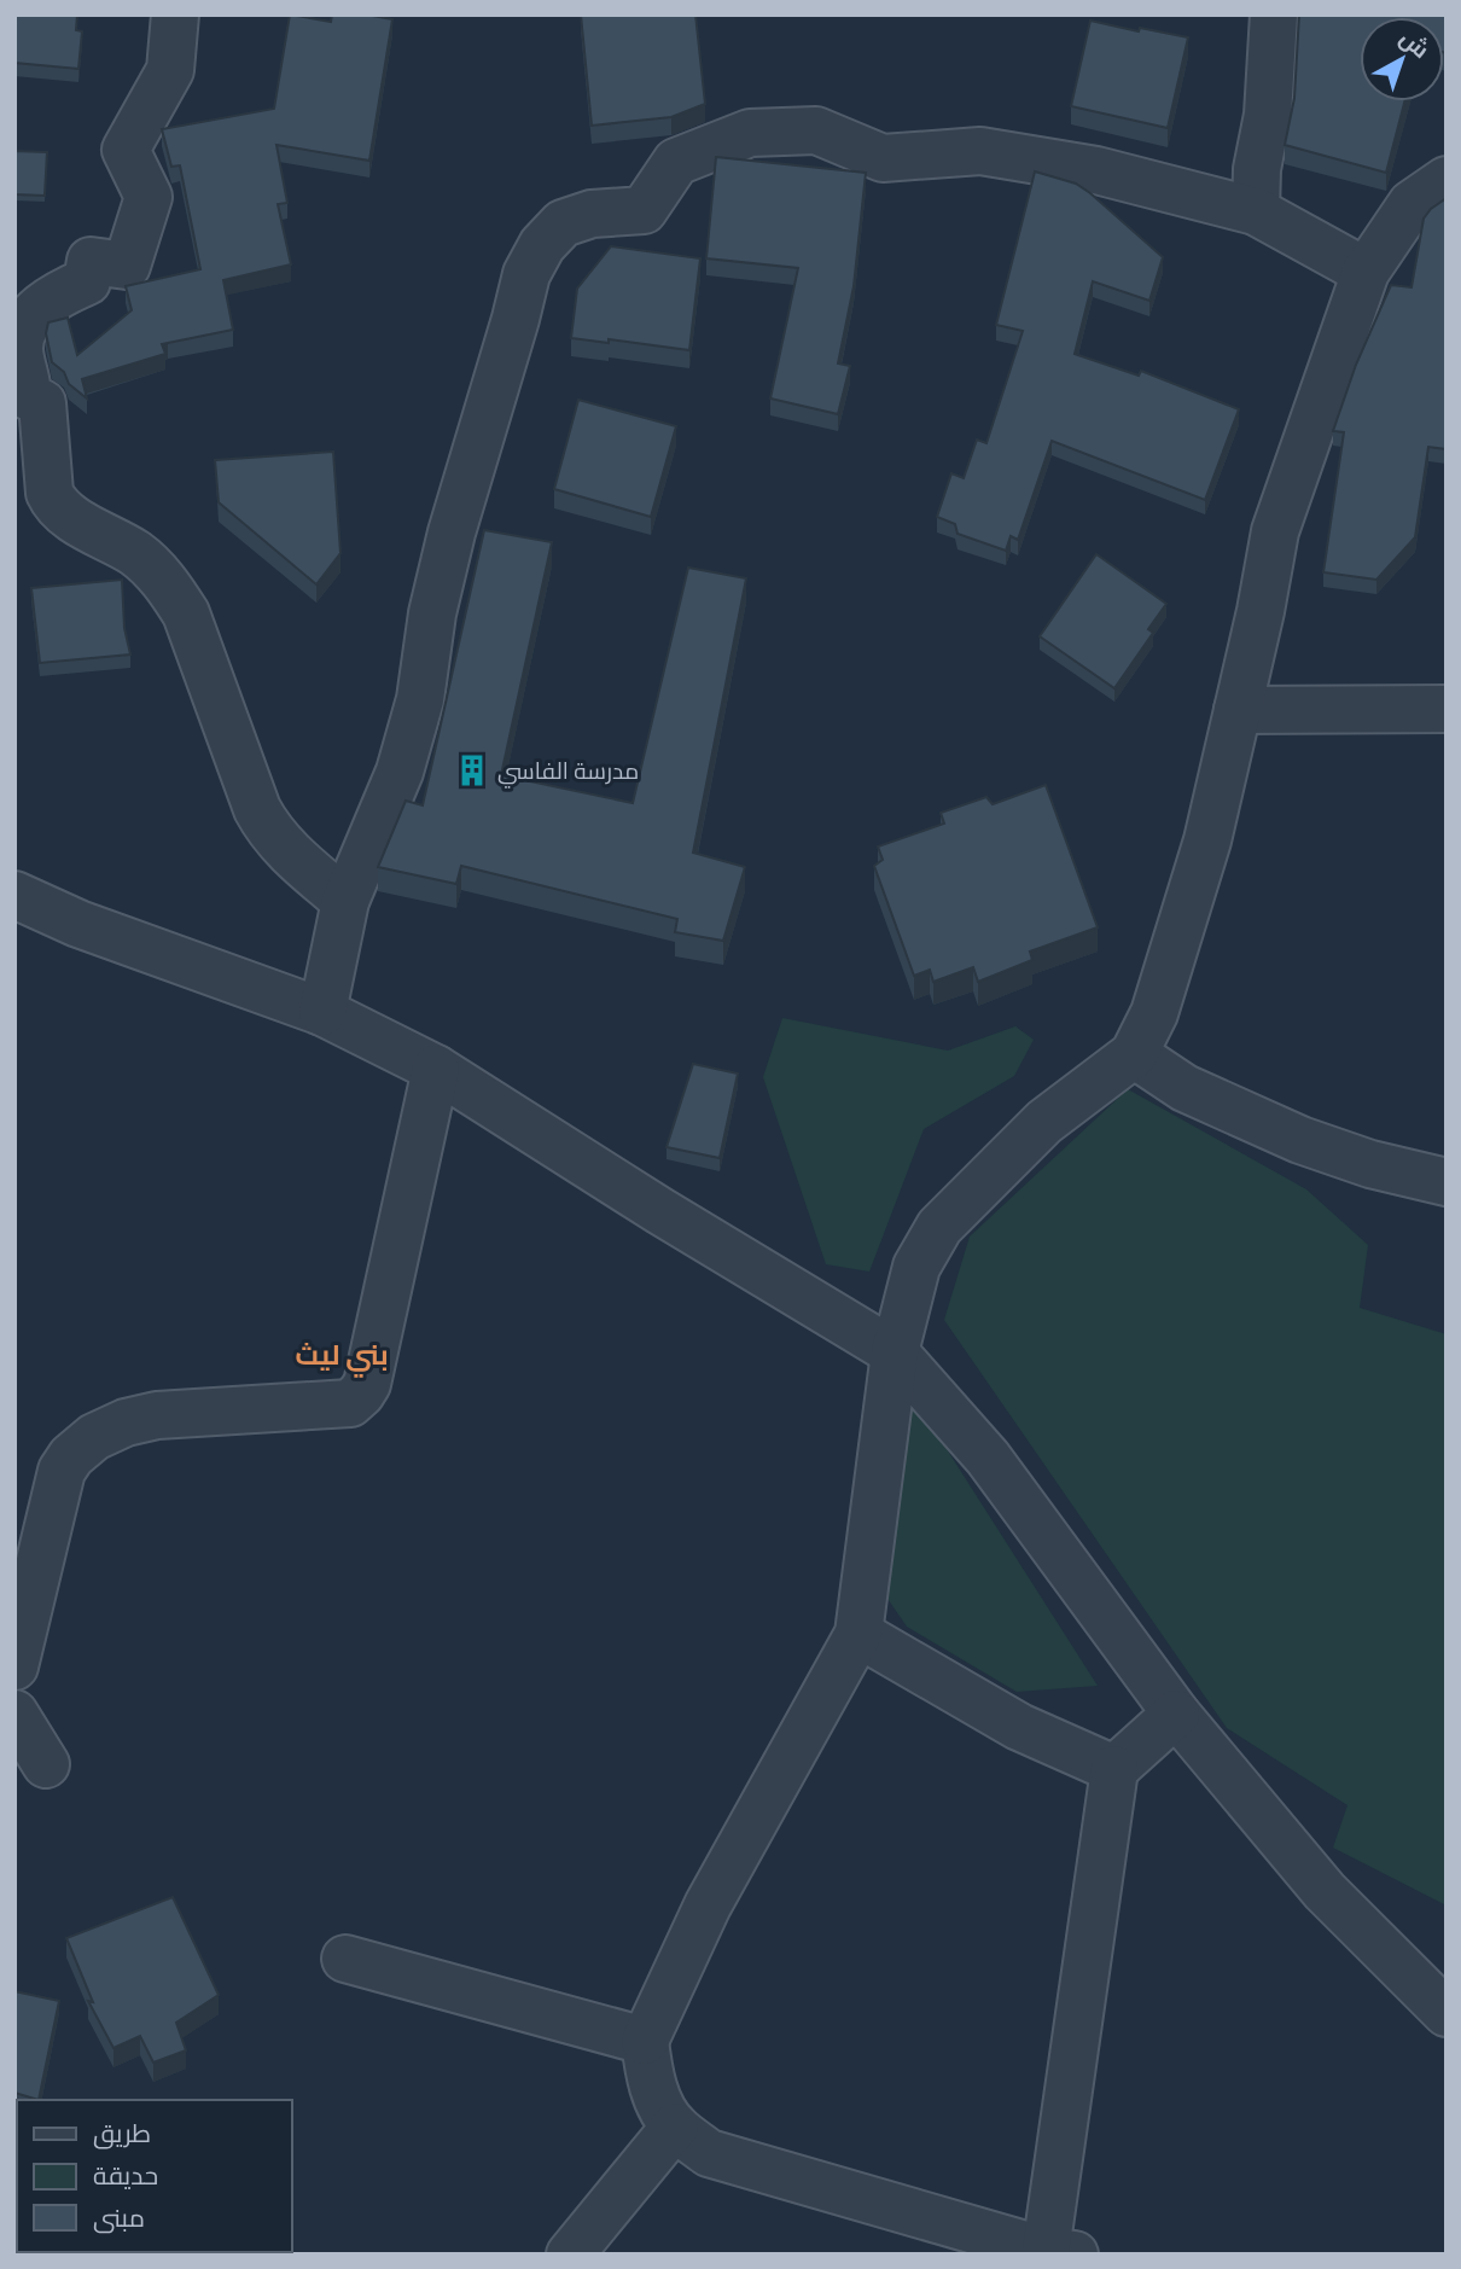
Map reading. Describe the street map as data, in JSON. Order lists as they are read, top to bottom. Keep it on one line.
{"districts":["بني ليث"],"places":{"building":["مدرسة الفاسي"]},"legend":["طريق","حديقة","مبنى"],"north":"top right"}
